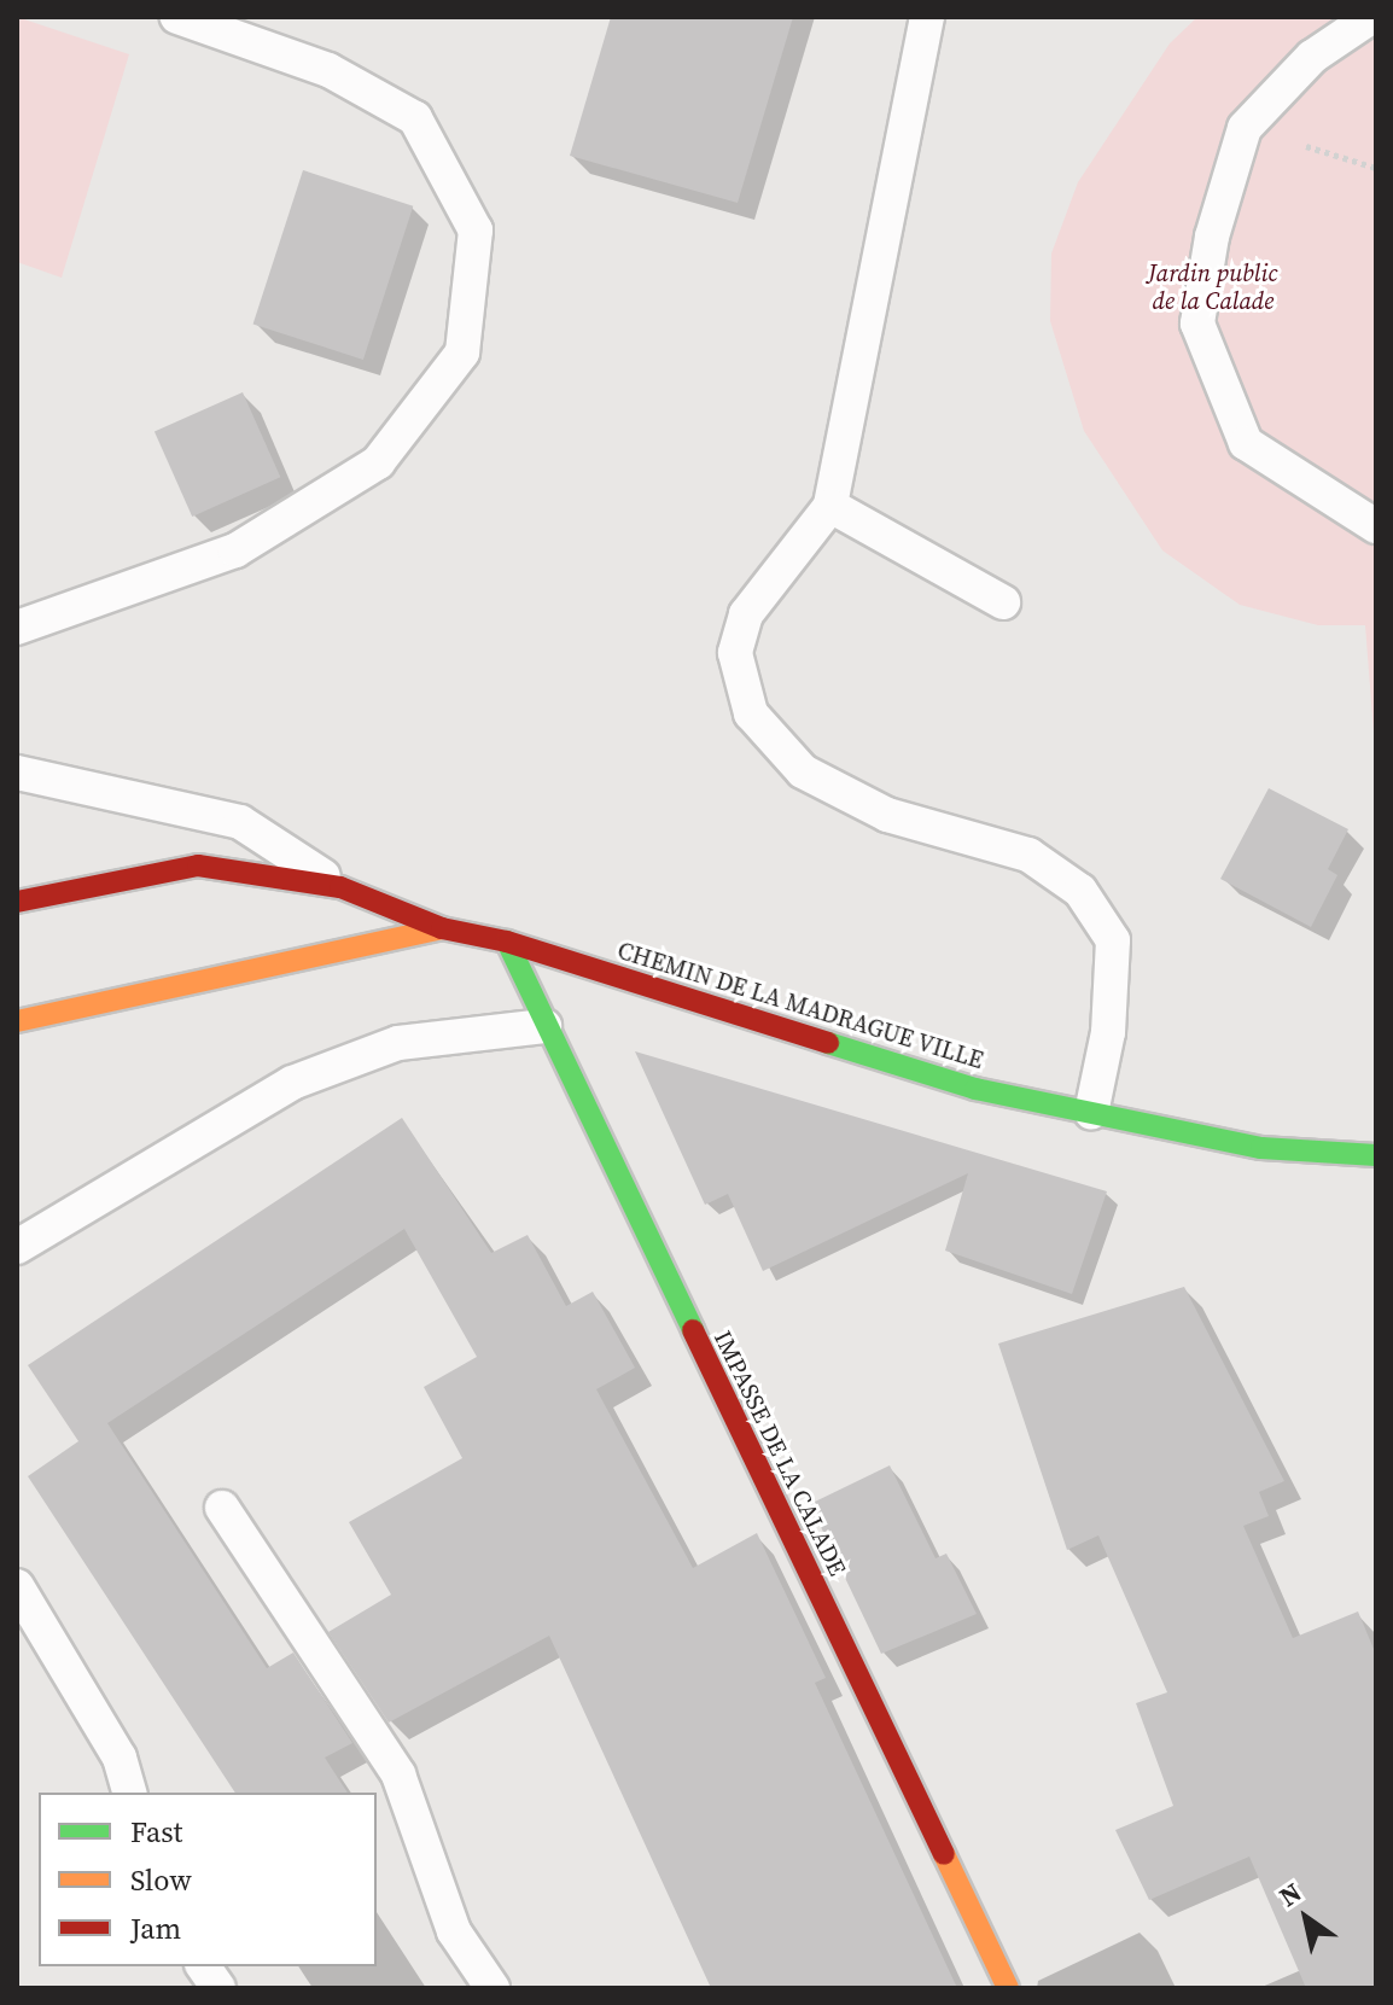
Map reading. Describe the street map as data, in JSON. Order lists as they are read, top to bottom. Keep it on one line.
{"streets":{"street":["CHEMIN DE LA MADRAGUE VILLE","IMPASSE DE LA CALADE"]},"crossings":[["CHEMIN DE LA MADRAGUE VILLE","IMPASSE DE LA CALADE"]],"parks":["Jardin public de la Calade"],"legend":["Fast","Slow","Jam"],"north":"top left"}
